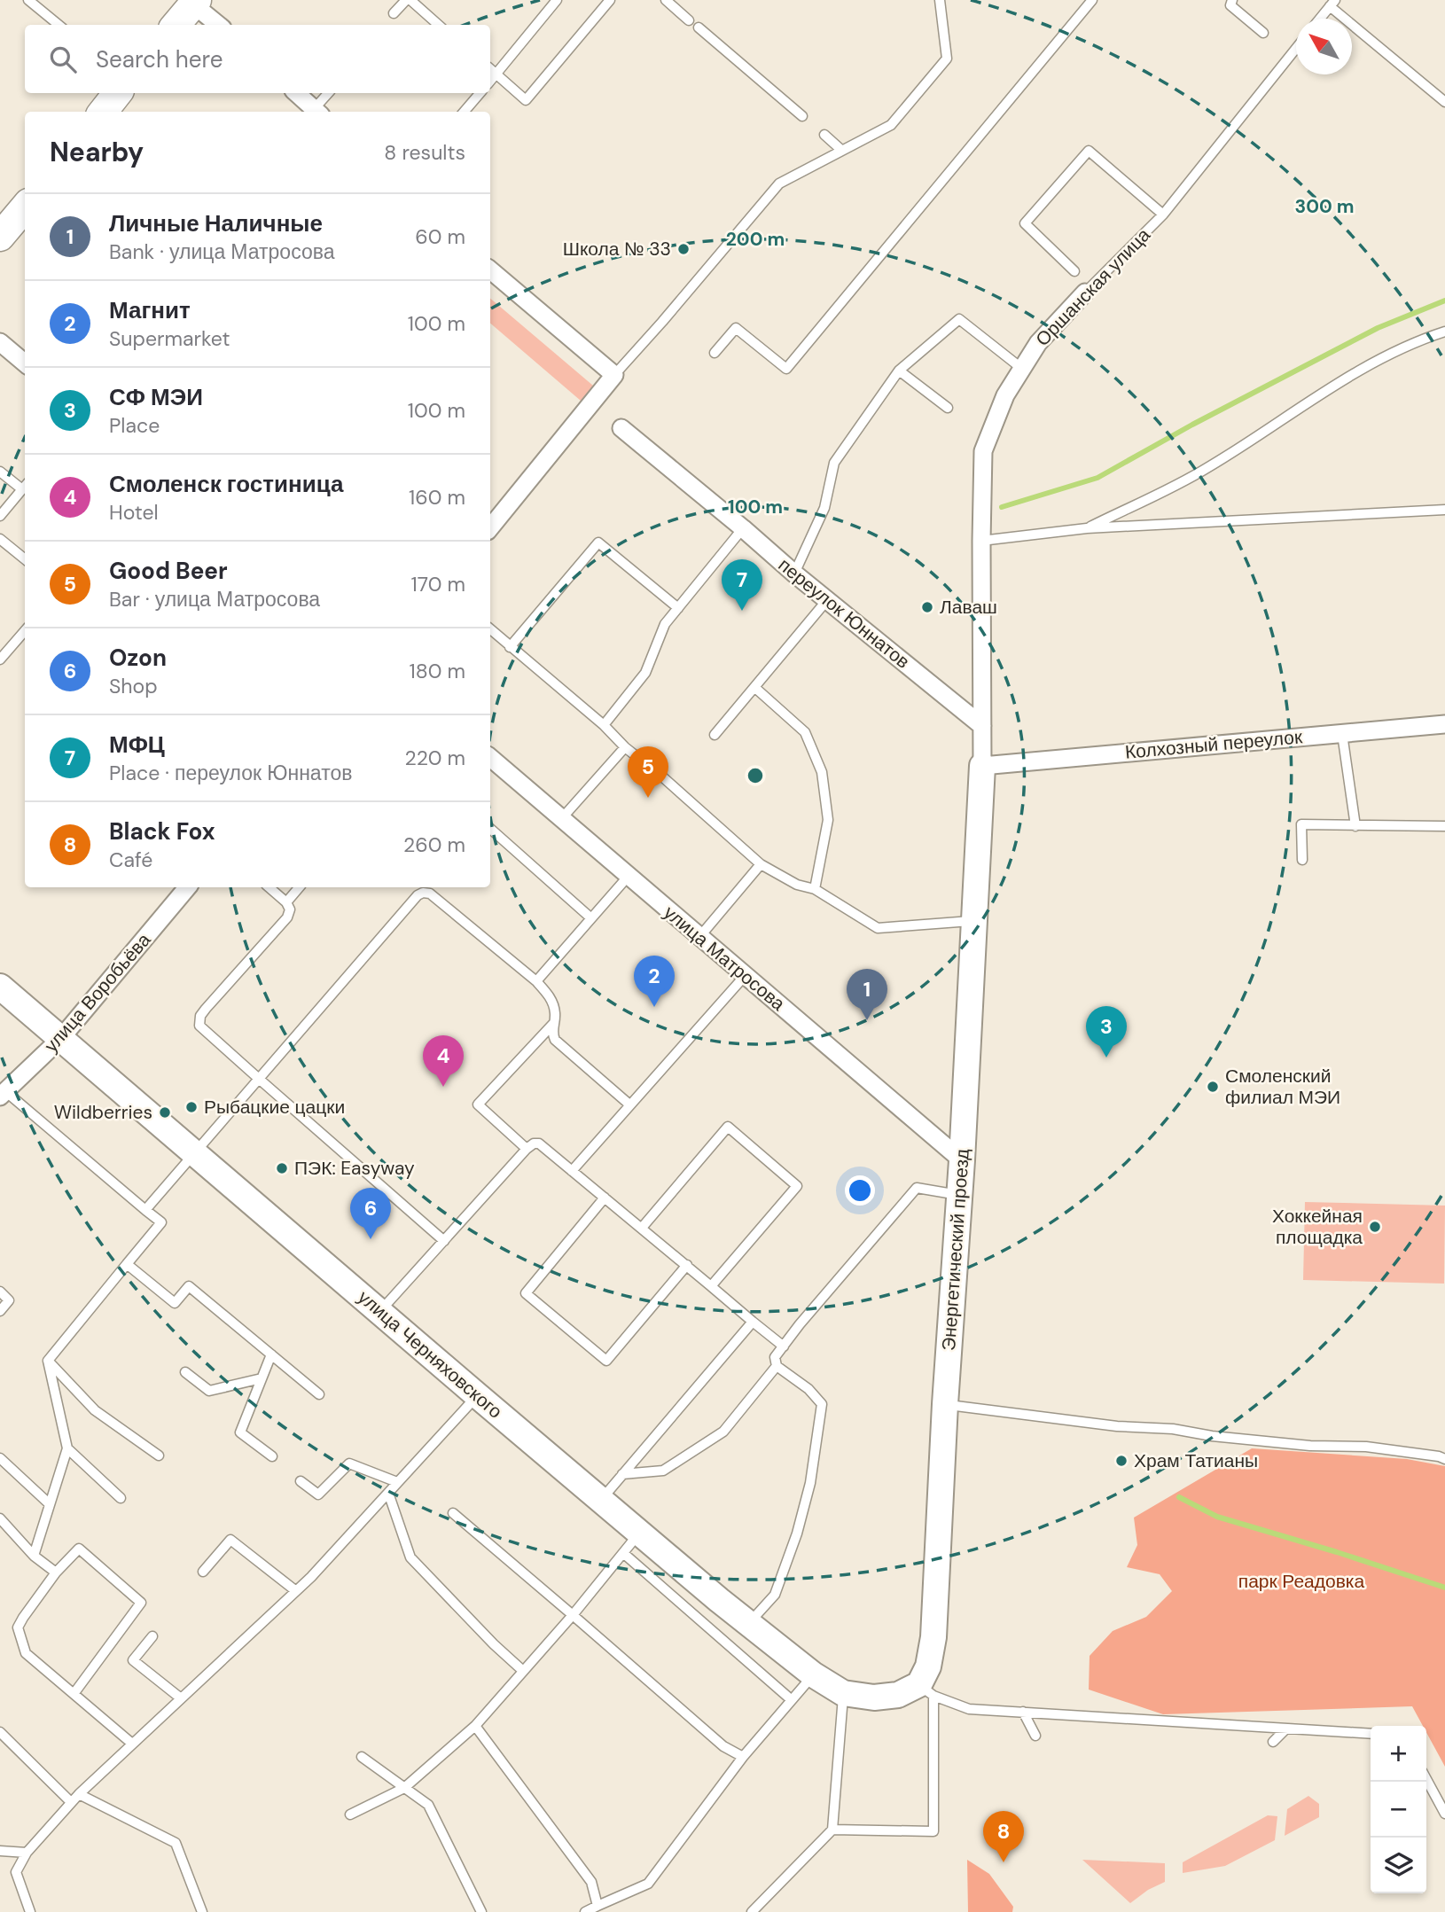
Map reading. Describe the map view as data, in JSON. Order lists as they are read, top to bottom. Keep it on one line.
{"streets":{"street":["Оршанская улица","переулок Юннатов","Колхозный переулок","улица Матросова","улица Воробьёва","Энергетический проезд","улица Черняховского"]},"crossings":[["Оршанская улица","переулок Юннатов"],["Оршанская улица","Колхозный переулок"],["Оршанская улица","Энергетический проезд"],["Колхозный переулок","Энергетический проезд"],["улица Матросова","Энергетический проезд"],["улица Воробьёва","улица Черняховского"],["Энергетический проезд","улица Черняховского"]],"parks":["парк Реадовка"],"places":["Школа № 33","Лаваш","Смоленский филиал МЭИ","Рыбацкие цацки","Wildberries","ПЭК: Easyway","Хоккейная площадка","Храм Татианы"],"north":"top left","page":{"search":"Search here","heading":["Nearby","8 results"],"list":[{"mark":"1","name":"Личные Наличные","note":"Bank · улица Матросова","value":"60 m"},{"mark":"2","name":"Магнит","note":"Supermarket","value":"100 m"},{"mark":"3","name":"СФ МЭИ","note":"Place","value":"100 m"},{"mark":"4","name":"Смоленск гостиница","note":"Hotel","value":"160 m"},{"mark":"5","name":"Good Beer","note":"Bar · улица Матросова","value":"170 m"},{"mark":"6","name":"Ozon","note":"Shop","value":"180 m"},{"mark":"7","name":"МФЦ","note":"Place · переулок Юннатов","value":"220 m"},{"mark":"8","name":"Black Fox","note":"Café","value":"260 m"}],"pins":["7","5","2","1","3","4","6","8"],"map_buttons":["+","−"]},"rings":["300 m","200 m","100 m"]}
